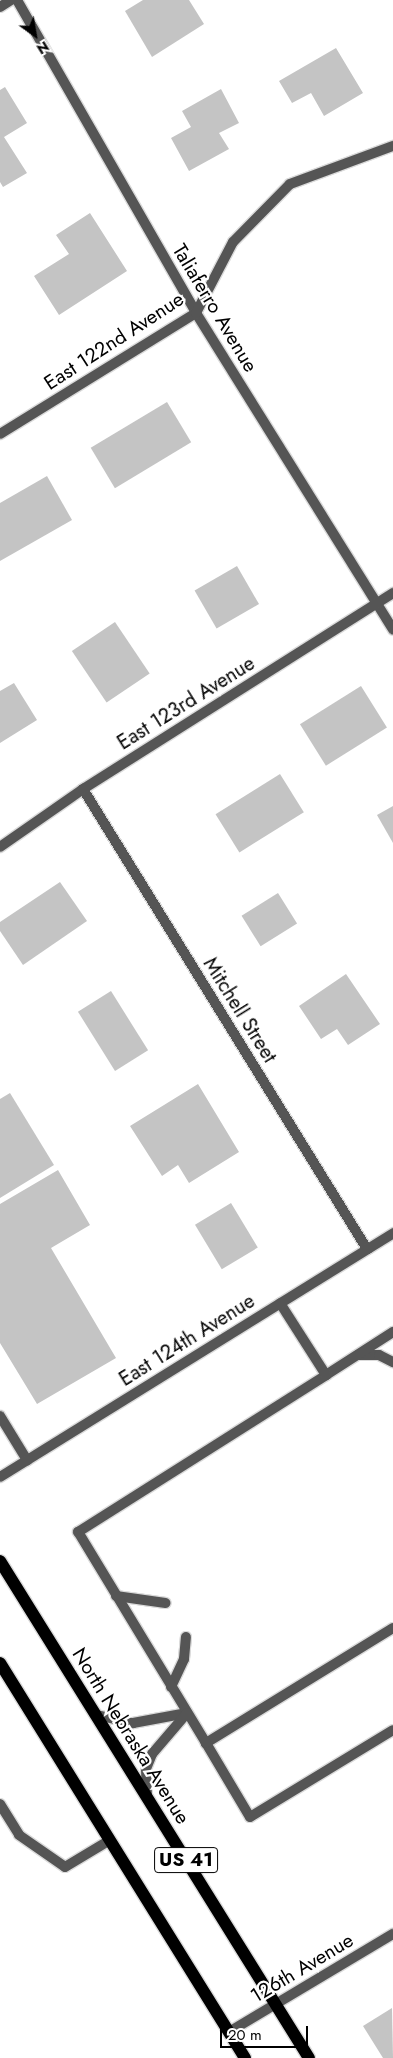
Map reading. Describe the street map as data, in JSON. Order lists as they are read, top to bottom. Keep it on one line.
{"streets":{"main road":["North Nebraska Avenue","US 41"],"street":["Taliaferro Avenue","East 122nd Avenue","East 123rd Avenue","Mitchell Street","East 124th Avenue","126th Avenue"]},"crossings":[["Taliaferro Avenue","East 122nd Avenue"],["Taliaferro Avenue","East 123rd Avenue"],["East 123rd Avenue","Mitchell Street"],["Mitchell Street","East 124th Avenue"],["North Nebraska Avenue","126th Avenue"],["US 41","126th Avenue"]],"scale_bar":"20 m","north":"bottom right"}
